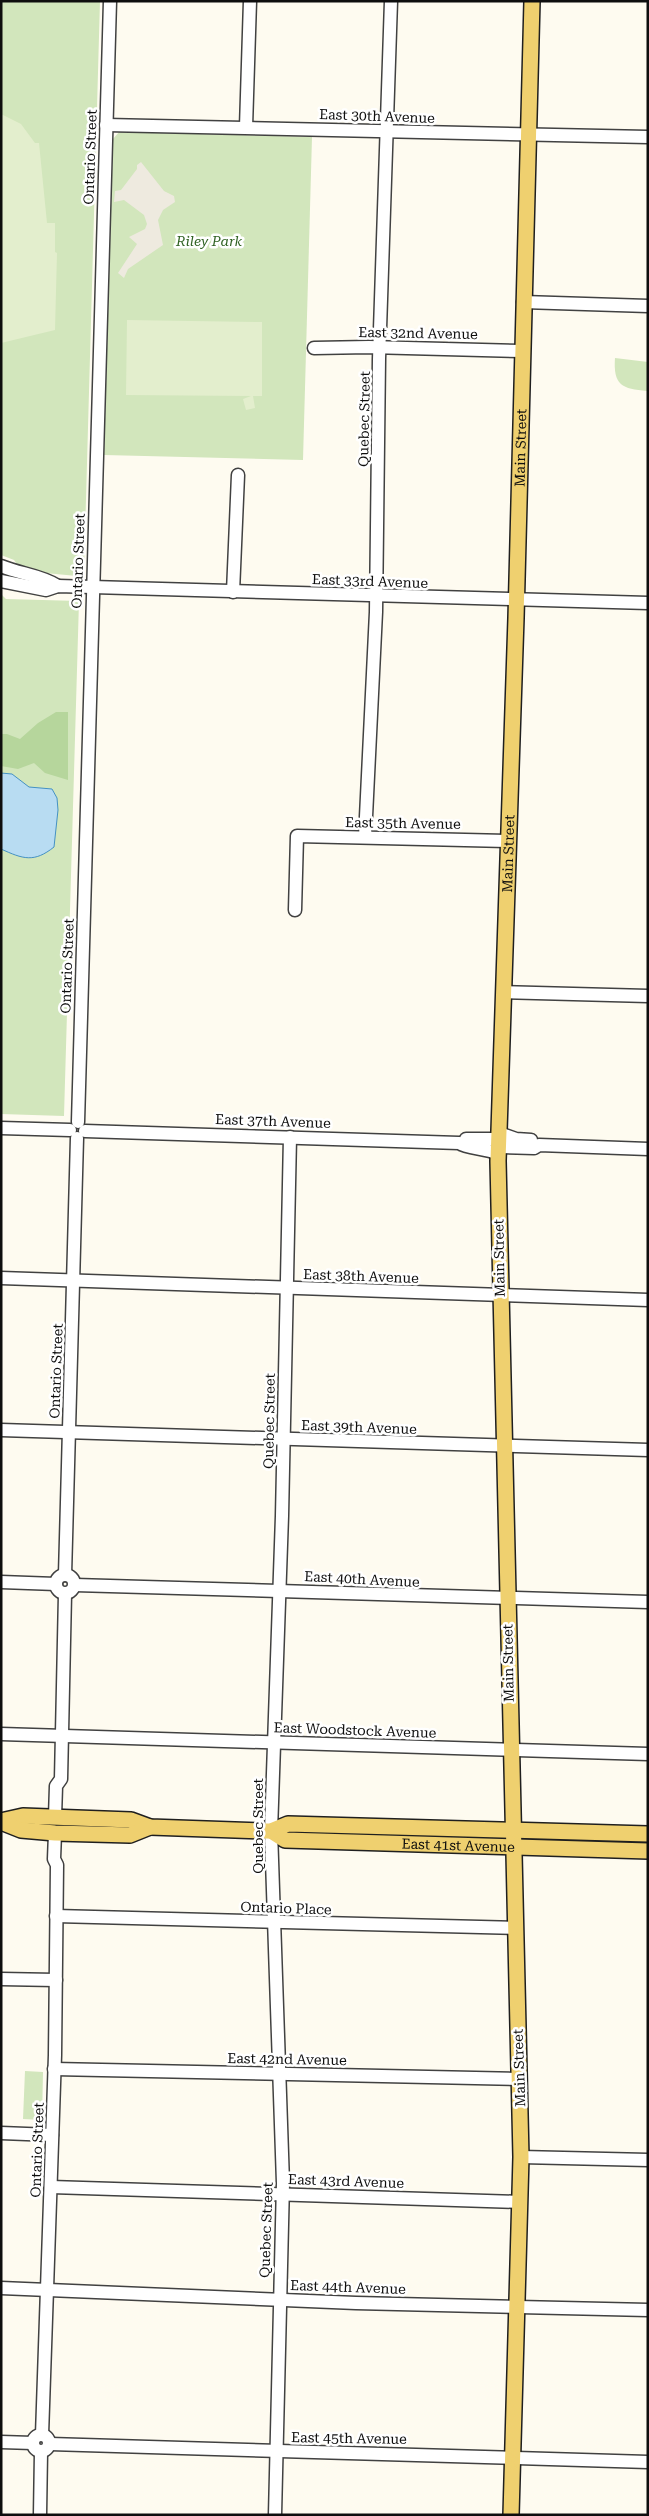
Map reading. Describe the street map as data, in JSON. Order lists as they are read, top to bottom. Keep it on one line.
{"streets":{"main road":["Main Street","East 41st Avenue"],"street":["East 30th Avenue","Ontario Street","East 32nd Avenue","Quebec Street","East 33rd Avenue","East 35th Avenue","East 37th Avenue","East 38th Avenue","East 39th Avenue","East 40th Avenue","East Woodstock Avenue","Ontario Place","East 42nd Avenue","East 43rd Avenue","East 44th Avenue","East 45th Avenue"]},"crossings":[["East 30th Avenue","Ontario Street"],["East 30th Avenue","Quebec Street"],["East 30th Avenue","Main Street"],["Ontario Street","East 33rd Avenue"],["Ontario Street","East 37th Avenue"],["Ontario Street","East 38th Avenue"],["Ontario Street","East 39th Avenue"],["Ontario Street","East 40th Avenue"],["Ontario Street","East Woodstock Avenue"],["Ontario Street","East 41st Avenue"],["Ontario Street","Ontario Place"],["Ontario Street","East 42nd Avenue"],["Ontario Street","East 43rd Avenue"],["Ontario Street","East 44th Avenue"],["Ontario Street","East 45th Avenue"],["East 32nd Avenue","Quebec Street"],["East 32nd Avenue","Main Street"],["Quebec Street","East 33rd Avenue"],["Quebec Street","East 35th Avenue"],["Quebec Street","East 37th Avenue"],["Quebec Street","East 38th Avenue"],["Quebec Street","East 39th Avenue"],["Quebec Street","East 40th Avenue"],["Quebec Street","East Woodstock Avenue"],["Quebec Street","East 41st Avenue"],["Quebec Street","Ontario Place"],["Quebec Street","East 42nd Avenue"],["Quebec Street","East 43rd Avenue"],["Quebec Street","East 44th Avenue"],["Quebec Street","East 45th Avenue"],["Main Street","East 33rd Avenue"],["Main Street","East 35th Avenue"],["Main Street","East 37th Avenue"],["Main Street","East 38th Avenue"],["Main Street","East 39th Avenue"],["Main Street","East 40th Avenue"],["Main Street","East Woodstock Avenue"],["Main Street","East 41st Avenue"],["Main Street","Ontario Place"],["Main Street","East 42nd Avenue"],["Main Street","East 43rd Avenue"],["Main Street","East 44th Avenue"],["Main Street","East 45th Avenue"]],"parks":["Riley Park"]}
